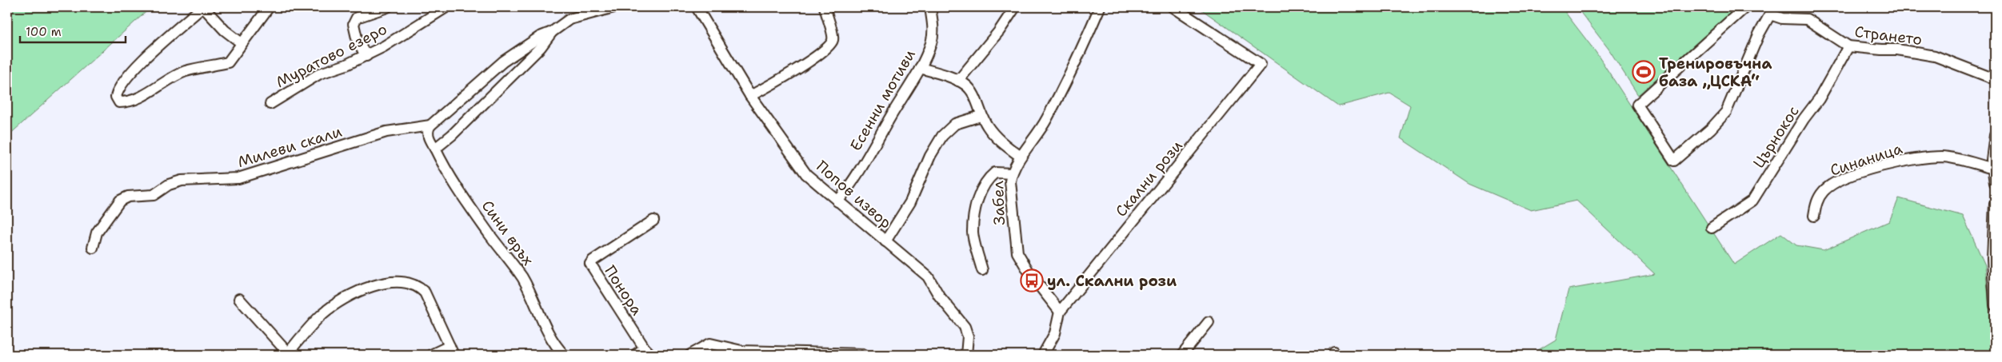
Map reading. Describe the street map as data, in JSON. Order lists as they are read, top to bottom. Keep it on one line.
{"streets":{"street":["Странето","Муратово езеро","Есенни мотиви","Църнокос","Милеви скали","Синаница","Скални рози","Попов извор","Забел","Сини връх","Понора"]},"crossings":[["Странето","Църнокос"],["Есенни мотиви","Попов извор"],["Милеви скали","Сини връх"],["Скални рози","Забел"]],"places":{"sports":["Тренировъчна база „ЦСКА“"],"bus stop":["ул. Скални рози"]},"scale_bar":"100 m"}
